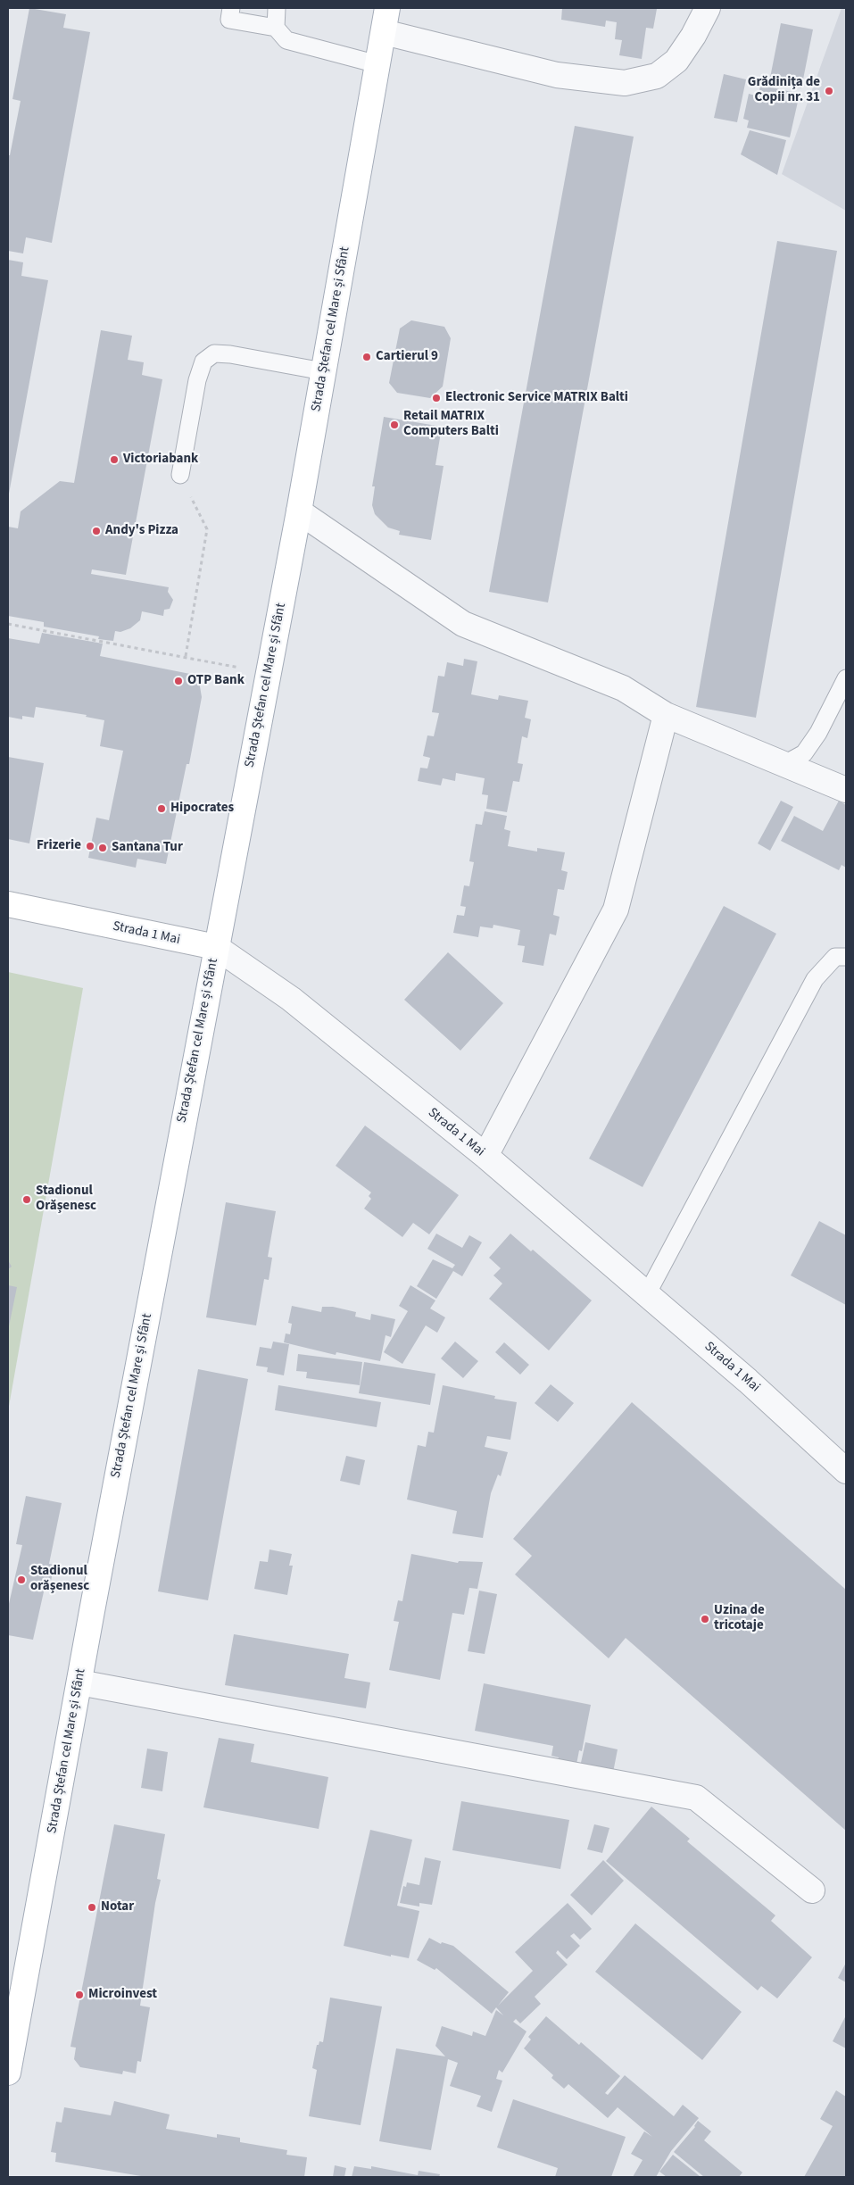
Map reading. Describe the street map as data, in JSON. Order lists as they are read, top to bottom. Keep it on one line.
{"streets":{"main road":["Strada Ștefan cel Mare și Sfânt","Strada 1 Mai"]},"crossings":[["Strada Ștefan cel Mare și Sfânt","Strada 1 Mai"]],"places":["Grădinița de Copii nr. 31","Cartierul 9","Electronic Service MATRIX Balti","Retail MATRIX Computers Balti","Victoriabank","Andy's Pizza","OTP Bank","Hipocrates","Frizerie","Santana Tur","Stadionul Orășenesc","Stadionul orășenesc","Uzina de tricotaje","Notar","Microinvest"]}
